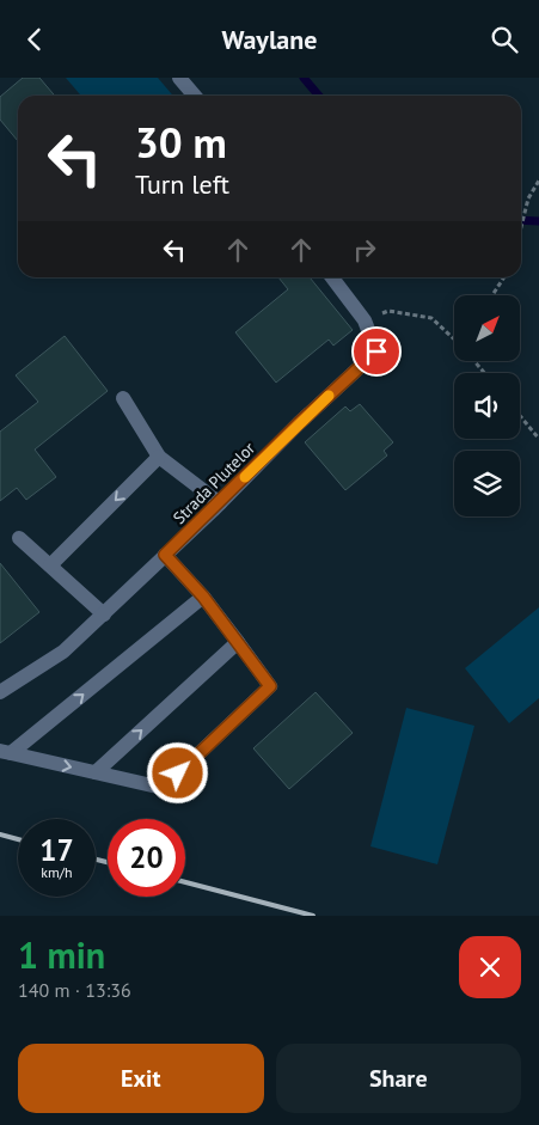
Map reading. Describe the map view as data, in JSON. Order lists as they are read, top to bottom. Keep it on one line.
{"streets":{"lane":["Strada Plutelor"]},"north":"top right","page":{"header":"Waylane","turn":["30 m","Turn left"],"speed":"17 km/h","limit":"20","heading":["1 min","140 m · 13:36"],"buttons":["Exit","Share"]}}
